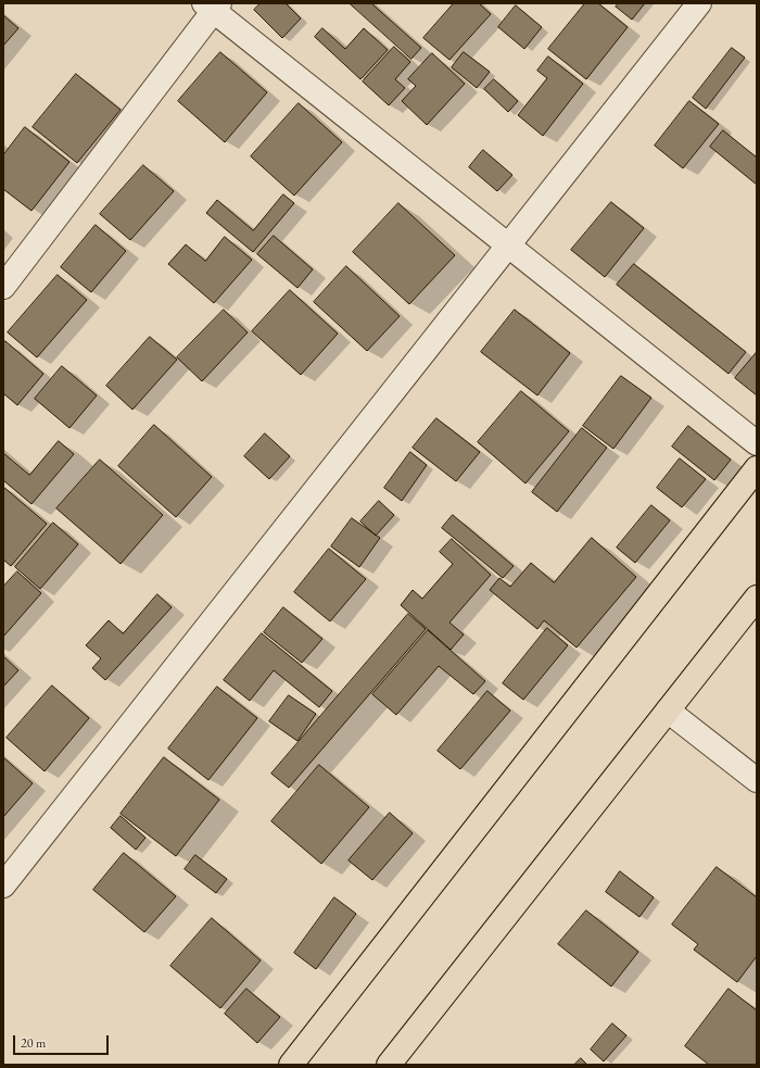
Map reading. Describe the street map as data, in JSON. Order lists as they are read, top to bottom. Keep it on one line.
{"scale_bar":"20 m"}
